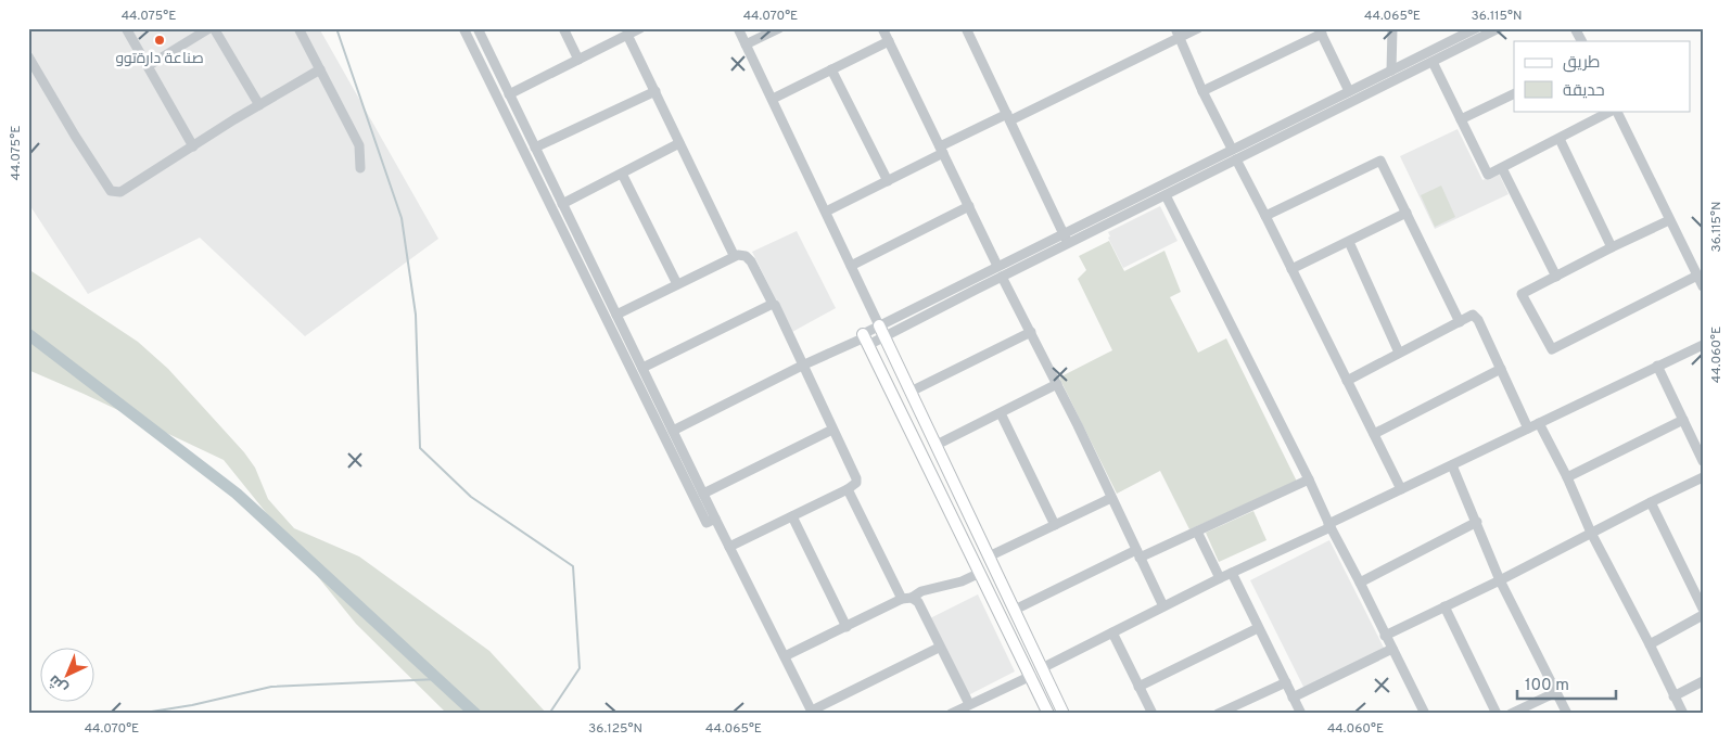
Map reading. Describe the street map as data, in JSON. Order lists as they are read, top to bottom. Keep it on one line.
{"places":["صناعة دارةتوو"],"legend":["طريق","حديقة"],"scale_bar":"100 m","north":"bottom left","coordinates":["44.075°E","44.070°E","44.065°E","36.115°N","44.060°E","36.125°N"]}
